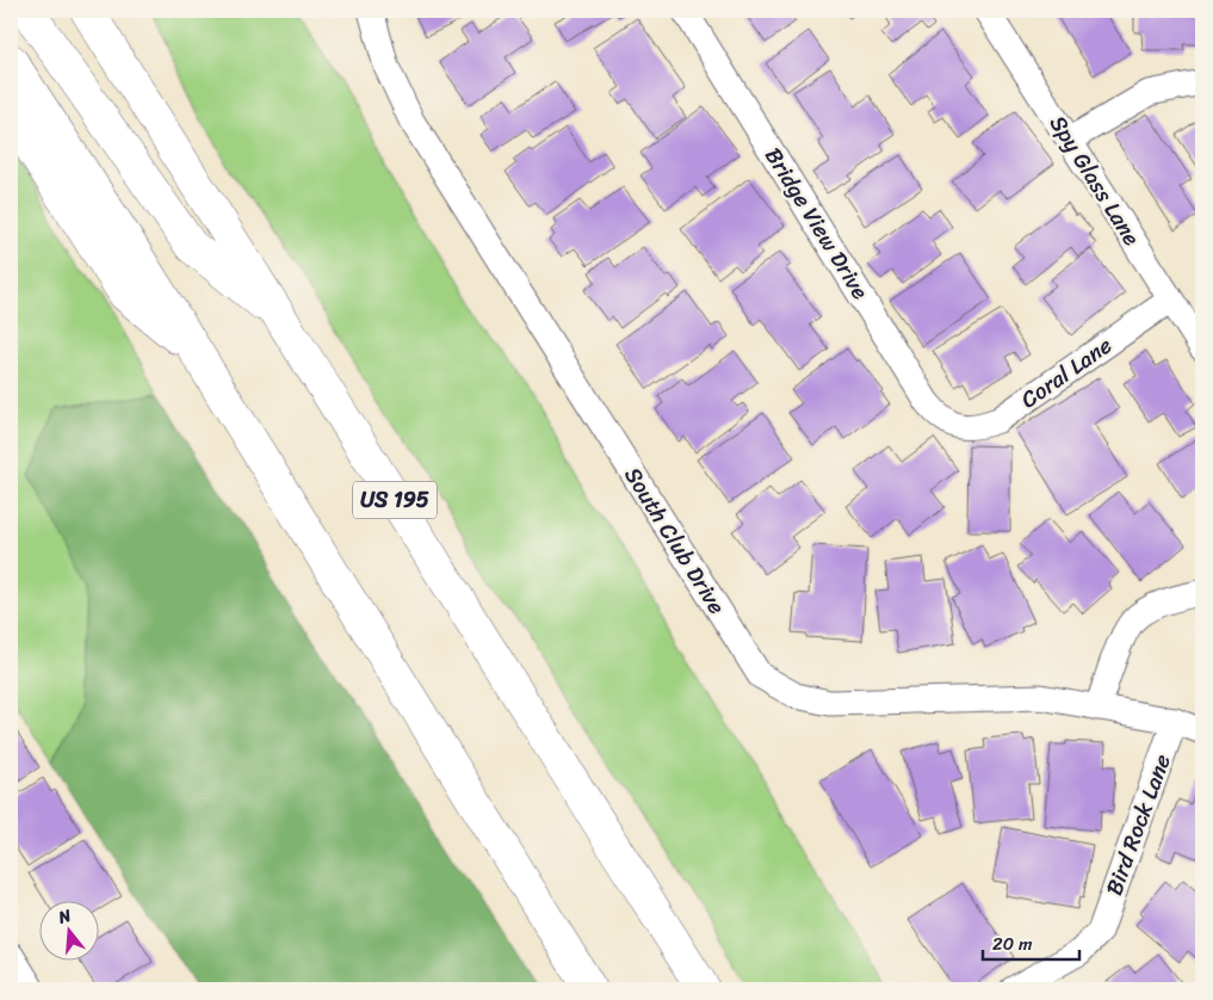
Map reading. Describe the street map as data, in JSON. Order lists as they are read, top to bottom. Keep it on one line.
{"streets":{"highway":["US 195"],"street":["Spy Glass Lane","Bridge View Drive","Coral Lane","South Club Drive","Bird Rock Lane"]},"crossings":[["Spy Glass Lane","Coral Lane"],["Bridge View Drive","Coral Lane"],["South Club Drive","Bird Rock Lane"]],"scale_bar":"20 m","north":"top"}
